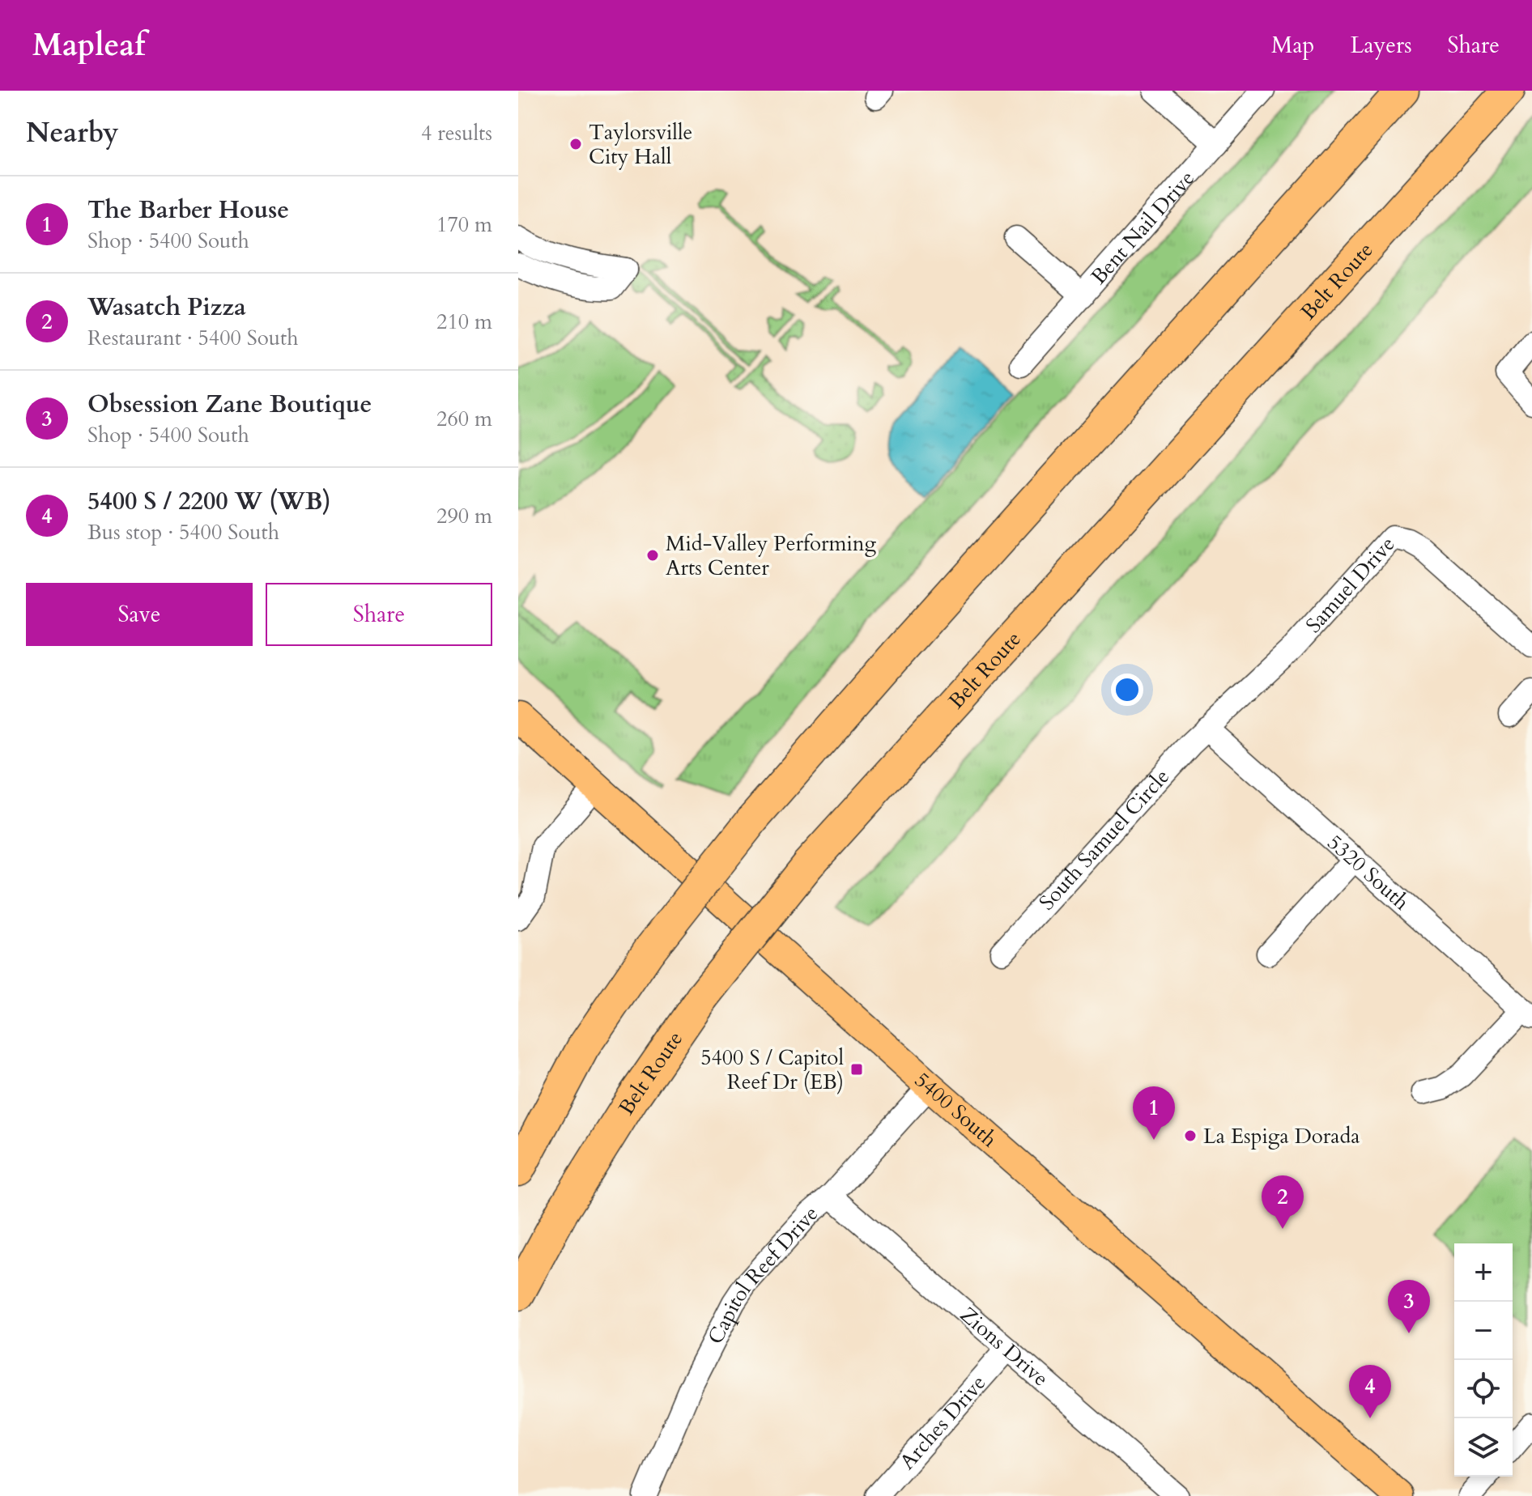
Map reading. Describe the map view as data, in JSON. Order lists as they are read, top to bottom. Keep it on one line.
{"streets":{"highway":["Belt Route"],"main road":["5400 South"],"street":["Bent Nail Drive","Samuel Drive","South Samuel Circle","5320 South","Capitol Reef Drive","Zions Drive","Arches Drive"]},"crossings":[["Samuel Drive","South Samuel Circle"],["Samuel Drive","5320 South"],["South Samuel Circle","5320 South"],["5400 South","Capitol Reef Drive"],["Capitol Reef Drive","Zions Drive"],["Zions Drive","Arches Drive"]],"places":{"other":["Taylorsville City Hall","Mid-Valley Performing Arts Center","La Espiga Dorada"],"transit":["5400 S / Capitol Reef Dr (EB)"]},"page":{"header":"Mapleaf","nav":["Map","Layers","Share"],"heading":["Nearby","4 results"],"list":[{"mark":"1","name":"The Barber House","note":"Shop · 5400 South","value":"170 m"},{"mark":"2","name":"Wasatch Pizza","note":"Restaurant · 5400 South","value":"210 m"},{"mark":"3","name":"Obsession Zane Boutique","note":"Shop · 5400 South","value":"260 m"},{"mark":"4","name":"5400 S / 2200 W (WB)","note":"Bus stop · 5400 South","value":"290 m"}],"buttons":["Save","Share"],"pins":["1","2","3","4"],"map_buttons":["+","−"]}}
